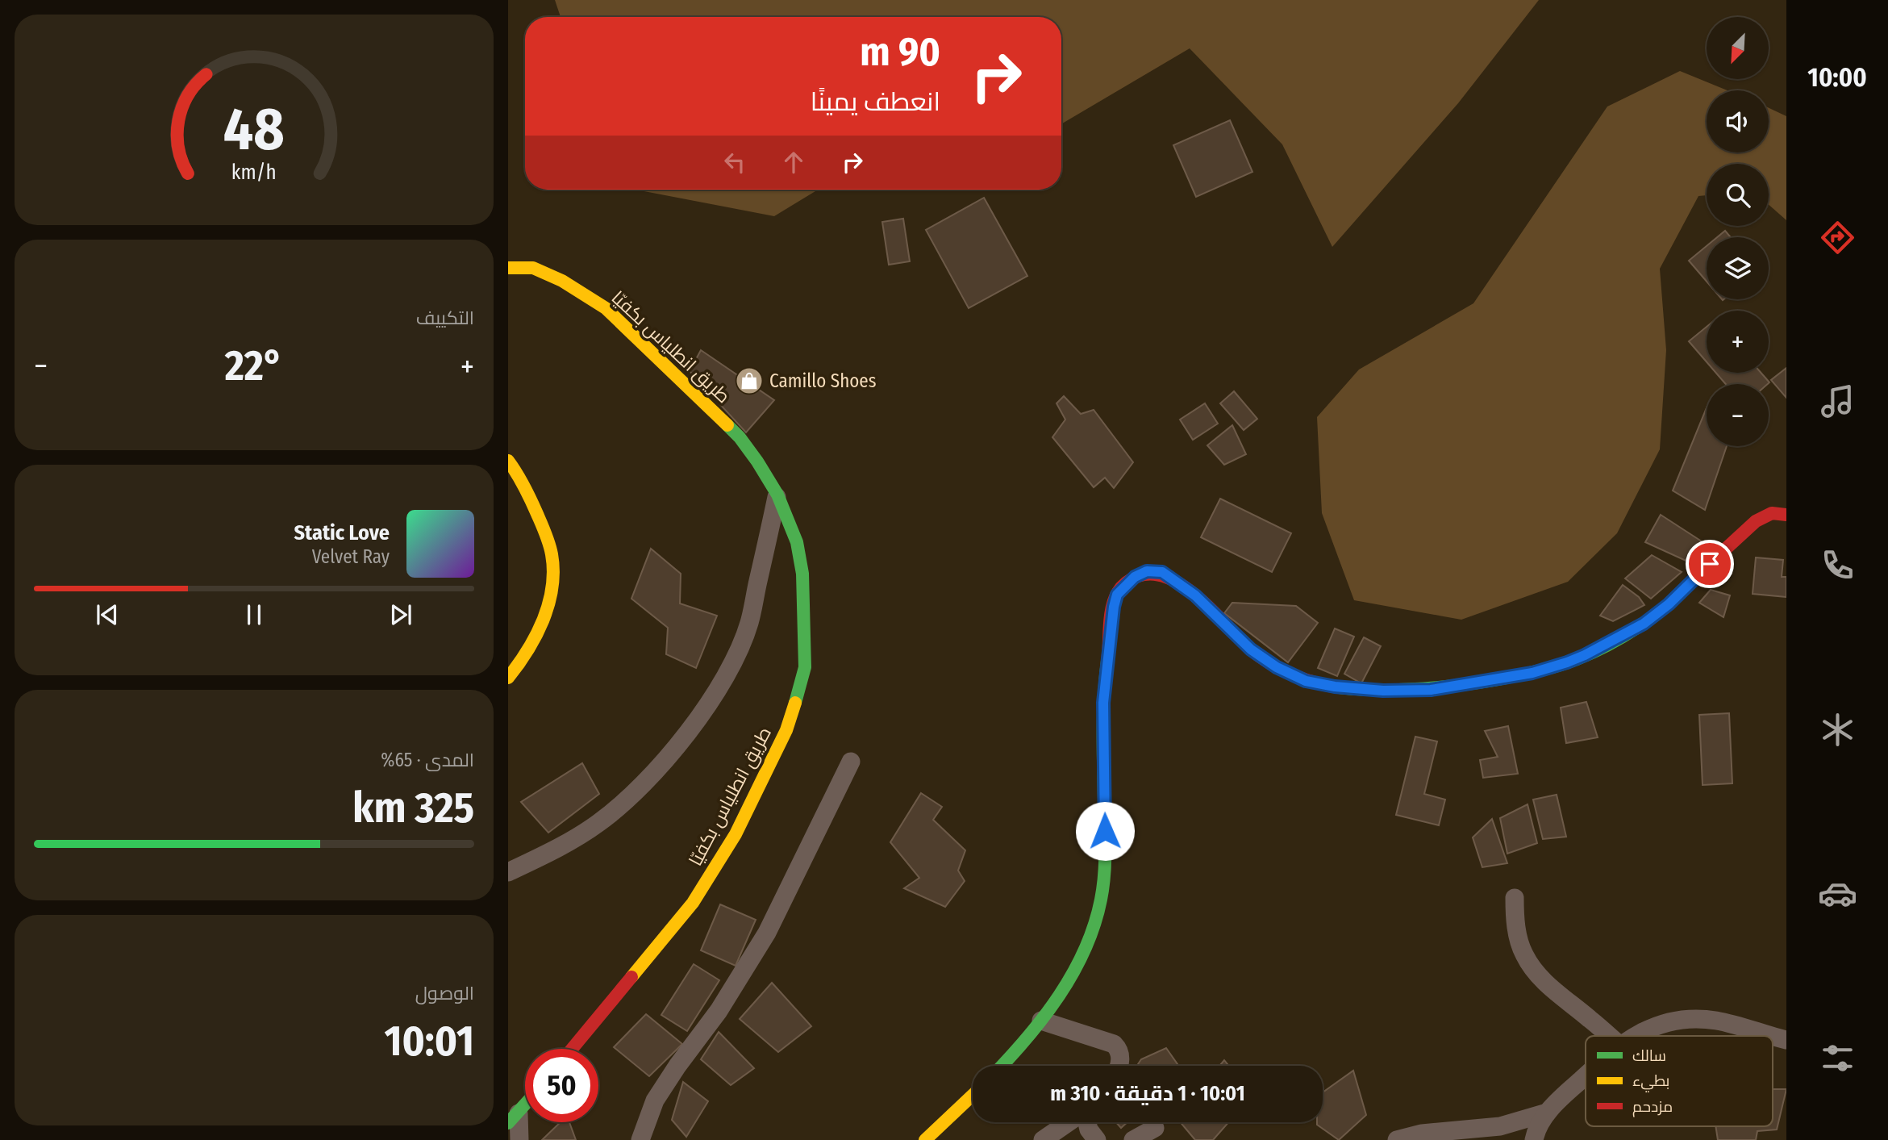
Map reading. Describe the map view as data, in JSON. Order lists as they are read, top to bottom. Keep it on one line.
{"streets":{"main road":["طريق انطلياس بكفيّا"]},"places":{"shop":["Camillo Shoes"]},"legend":["سالك","بطيء","مزدحم"],"north":"bottom left","page":{"tabs":"10:00","map_buttons":["+","−"],"turn":["90 m","انعطف يمينًا"],"tile":["التكييف",["المدى · 65%","325 km"],["الوصول","10:01"]],"heat":["−","22°","+"],"song":["Static Love","Velvet Ray"],"limit":"50","trip":"10:01 · 1 دقيقة · 310 m","gauge":["48","km/h"]}}
